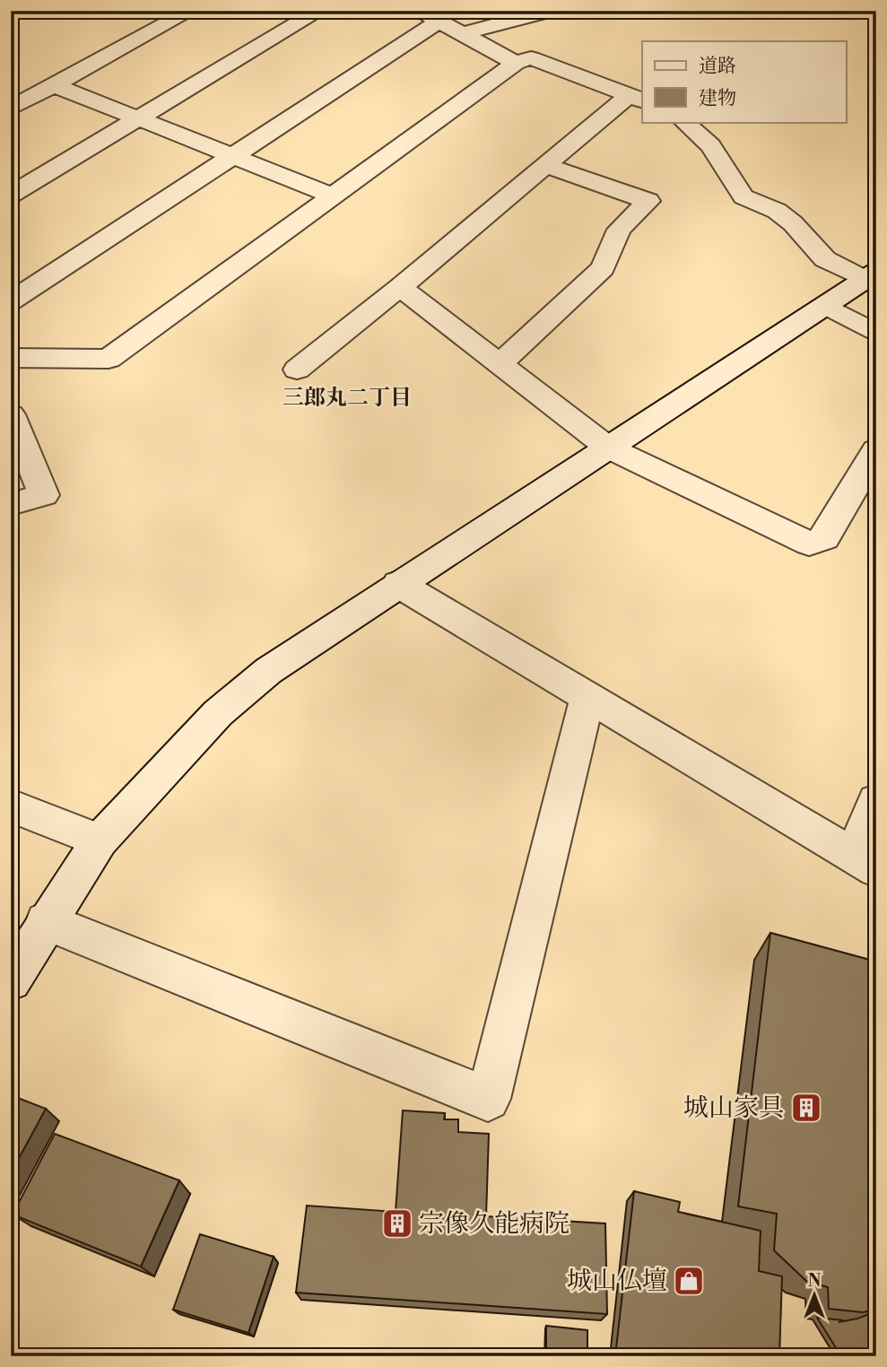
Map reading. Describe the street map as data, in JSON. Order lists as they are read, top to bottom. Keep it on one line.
{"districts":["三郎丸二丁目"],"places":{"building":["城山家具","宗像久能病院"],"shop":["城山仏壇"]},"legend":["道路","建物"],"north":"top"}
